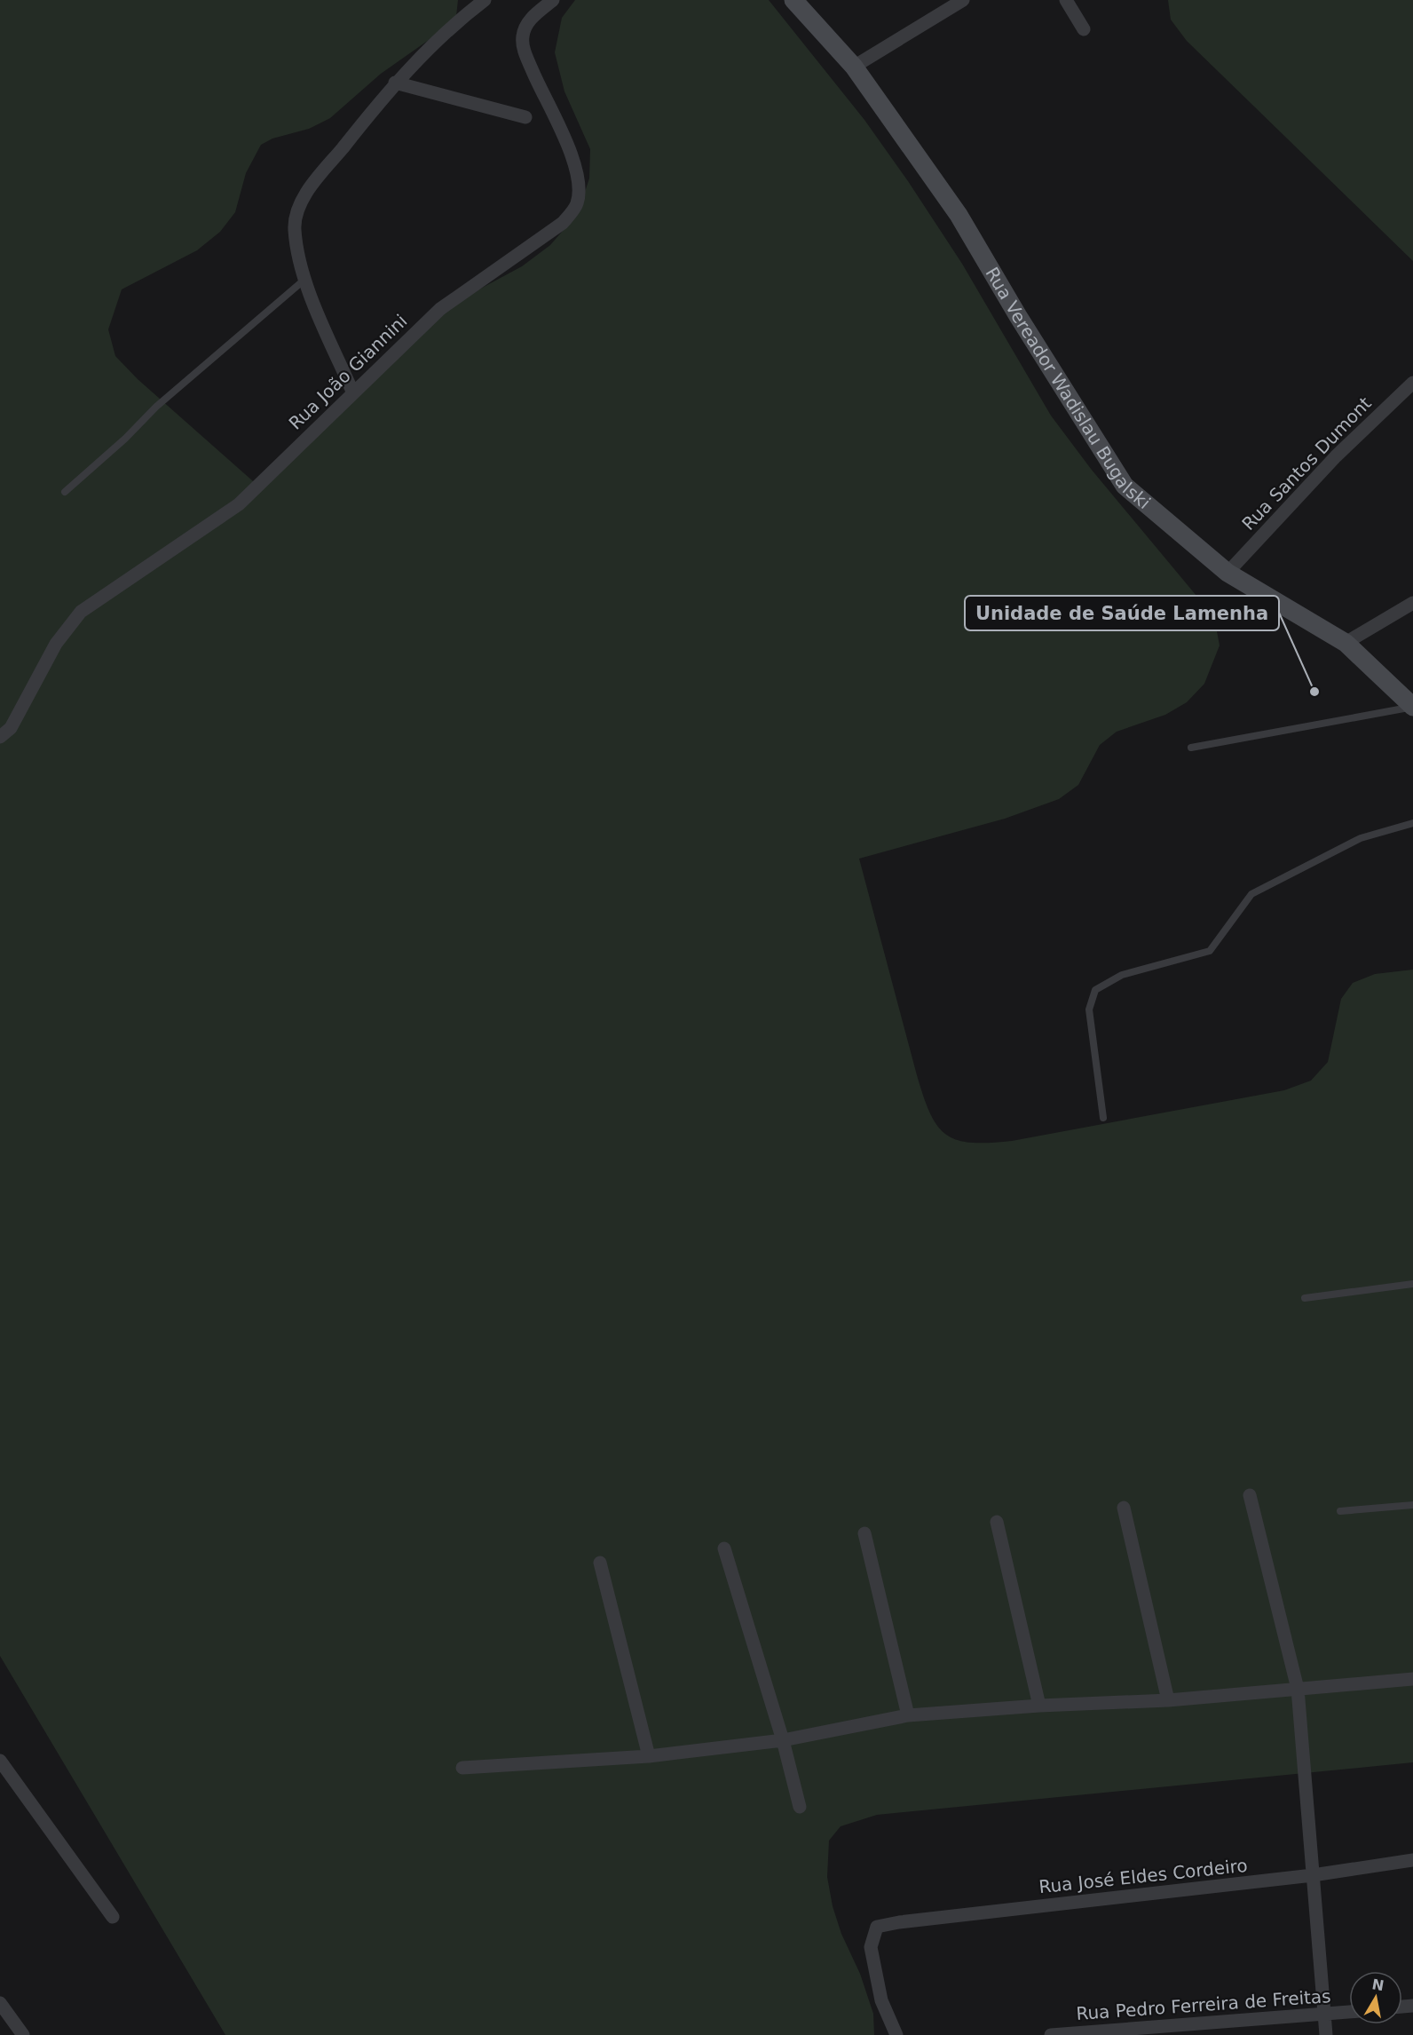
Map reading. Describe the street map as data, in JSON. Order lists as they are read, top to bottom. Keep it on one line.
{"streets":{"main road":["Rua Vereador Wadislau Bugalski"],"street":["Rua João Giannini","Rua Santos Dumont","Rua José Eldes Cordeiro","Rua Pedro Ferreira de Freitas"]},"crossings":[["Rua Vereador Wadislau Bugalski","Rua Santos Dumont"]],"places":["Unidade de Saúde Lamenha"],"north":"top"}
